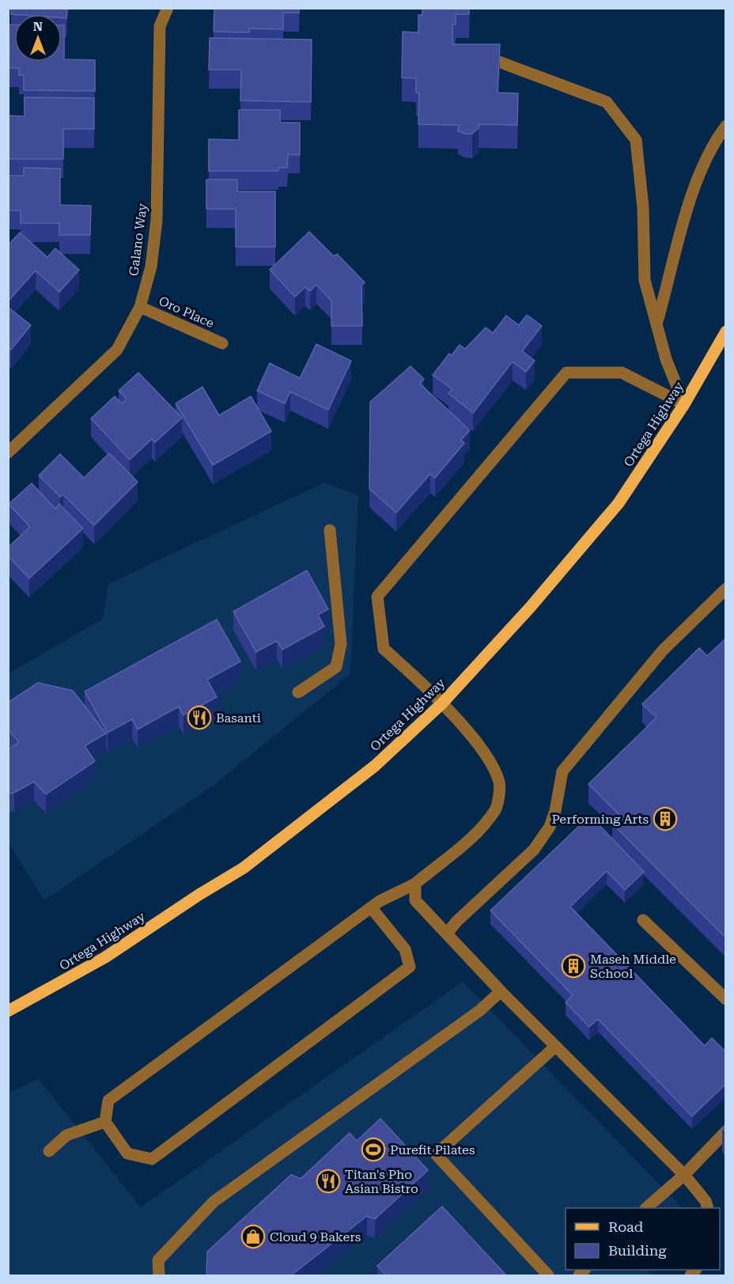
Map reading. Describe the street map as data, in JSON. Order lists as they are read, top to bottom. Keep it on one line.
{"streets":{"main road":["Ortega Highway"],"street":["Galano Way","Oro Place"]},"crossings":[["Galano Way","Oro Place"]],"places":{"restaurant":["Basanti","Titan's Pho Asian Bistro"],"building":["Performing Arts","Maseh Middle School"],"sports":["Purefit Pilates"],"shop":["Cloud 9 Bakers"]},"legend":["Road","Building"],"north":"top"}
